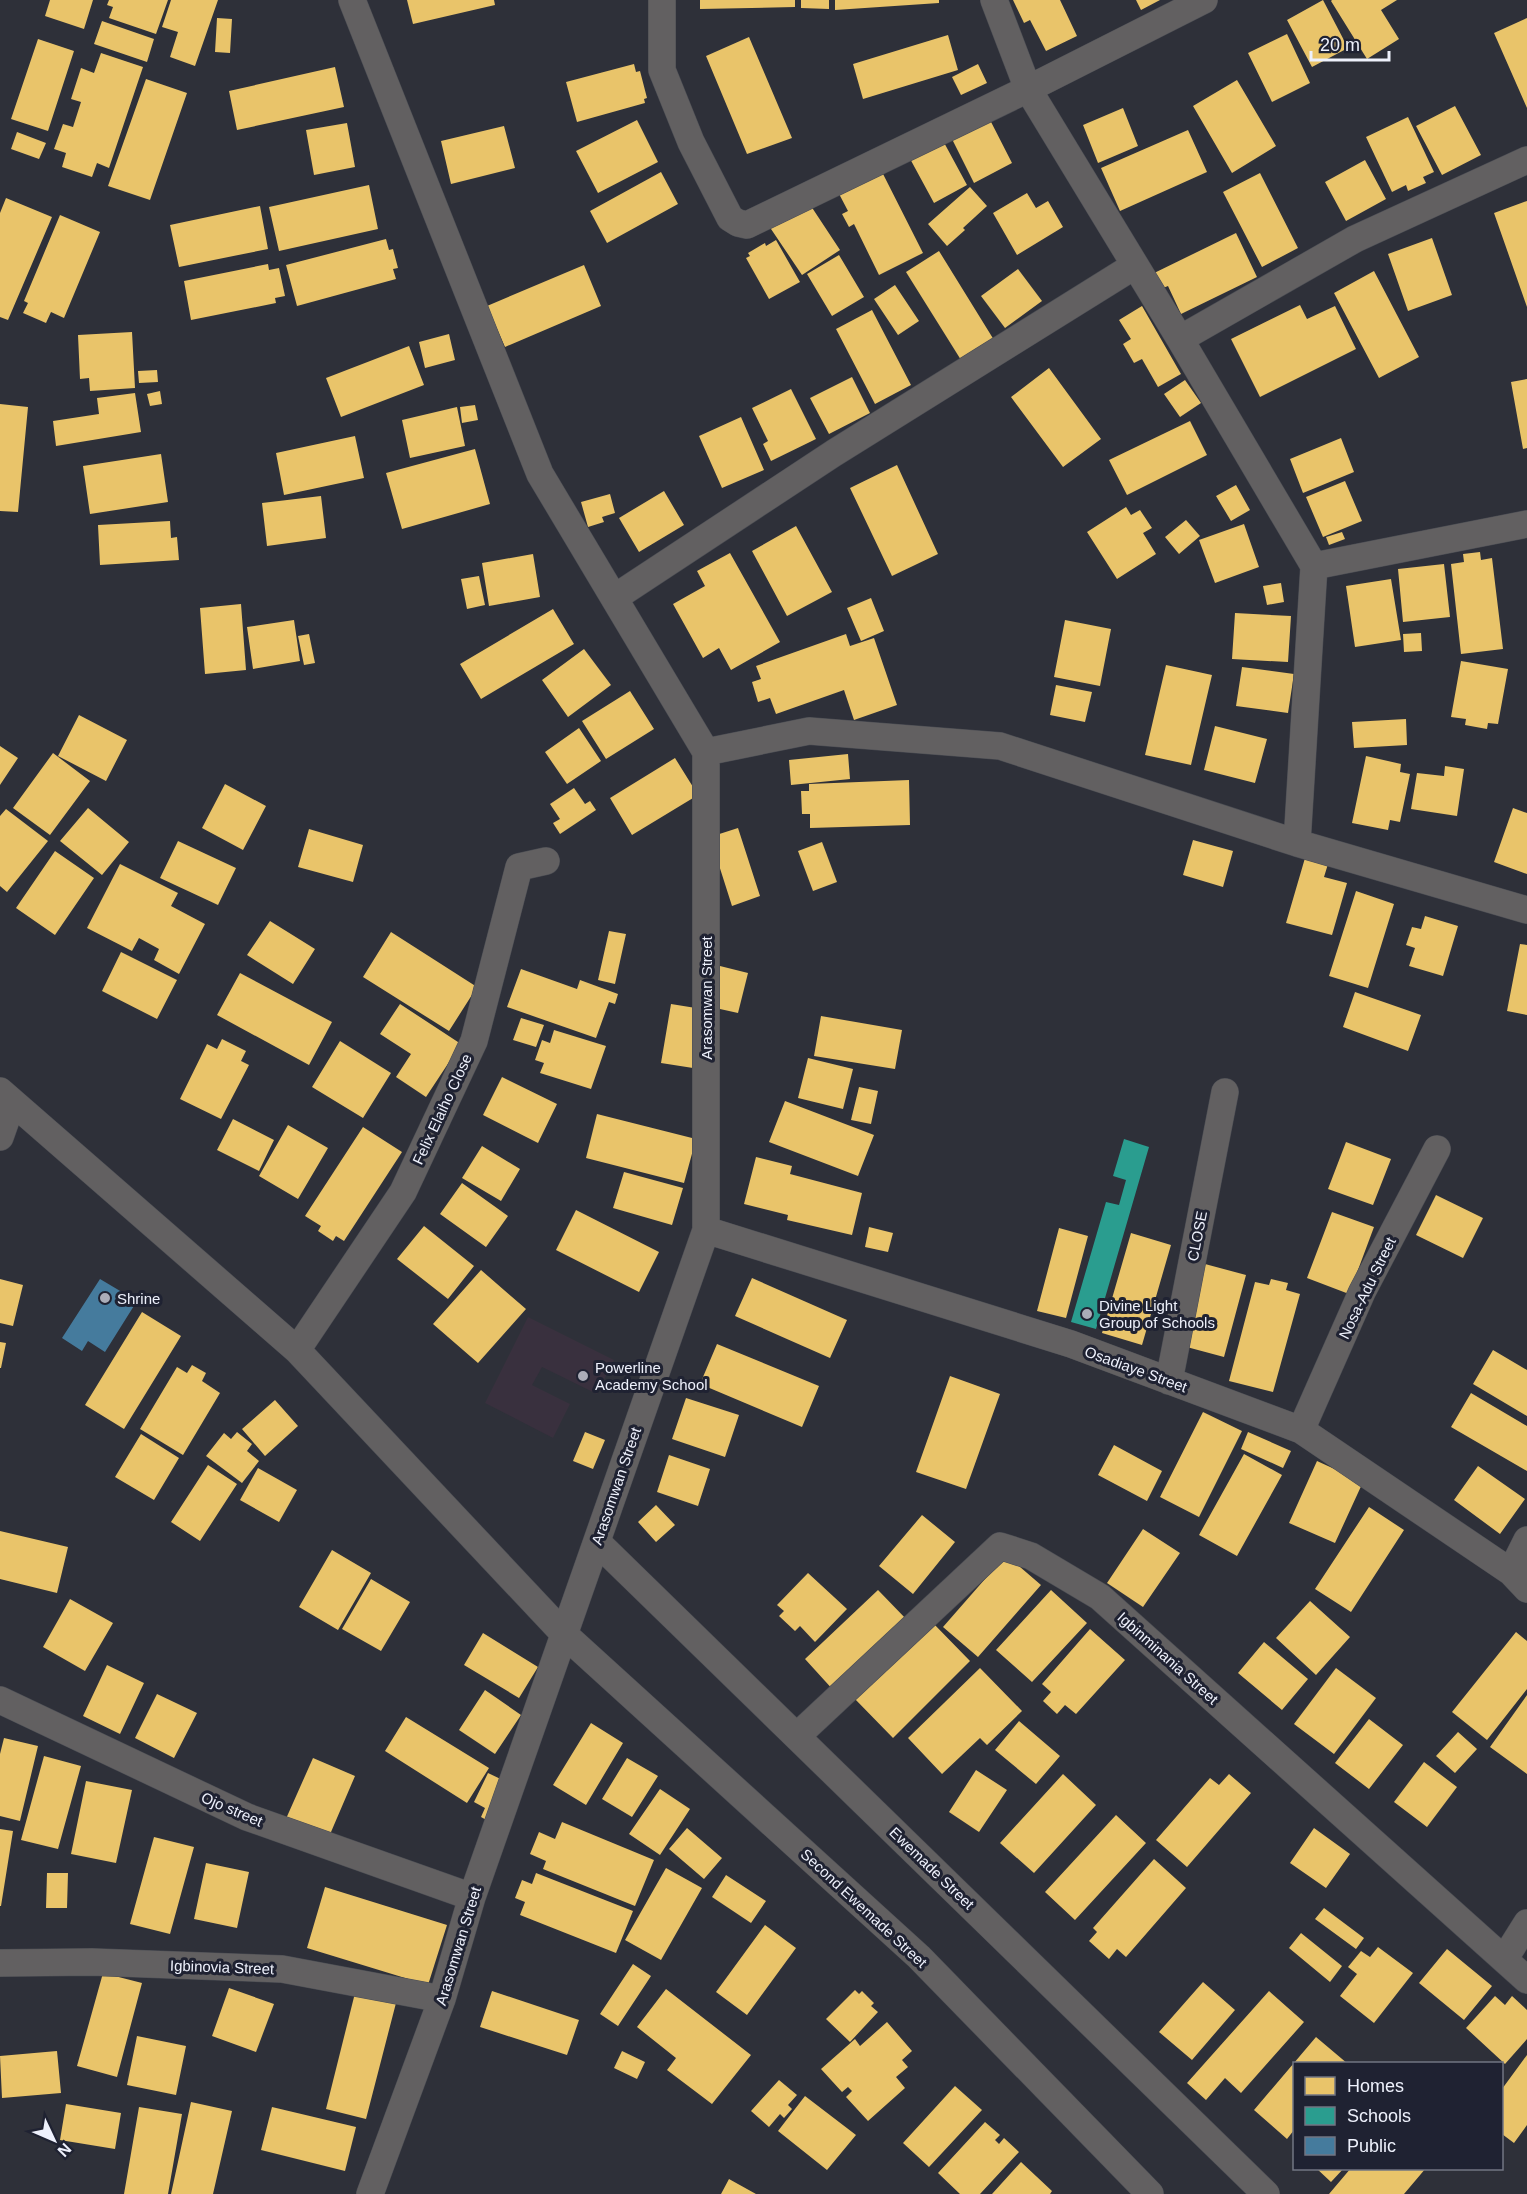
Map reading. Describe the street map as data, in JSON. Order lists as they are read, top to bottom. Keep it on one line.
{"streets":{"street":["Arasomwan Street","Felix Elaiho Close","CLOSE","Nosa-Adu Street","Osadiaye Street","Igbinminania Street","Ojo street","Ewemade Street","Second Ewemade Street","Igbinovia Street"]},"crossings":[["Arasomwan Street","Osadiaye Street"],["Arasomwan Street","Ojo street"],["Arasomwan Street","Ewemade Street"],["Arasomwan Street","Second Ewemade Street"],["Arasomwan Street","Igbinovia Street"],["Felix Elaiho Close","Second Ewemade Street"],["CLOSE","Osadiaye Street"],["Nosa-Adu Street","Osadiaye Street"],["Igbinminania Street","Ewemade Street"]],"places":["Shrine","Divine Light Group of Schools","Powerline Academy School"],"legend":["Homes","Schools","Public"],"scale_bar":"20 m","north":"bottom right"}
